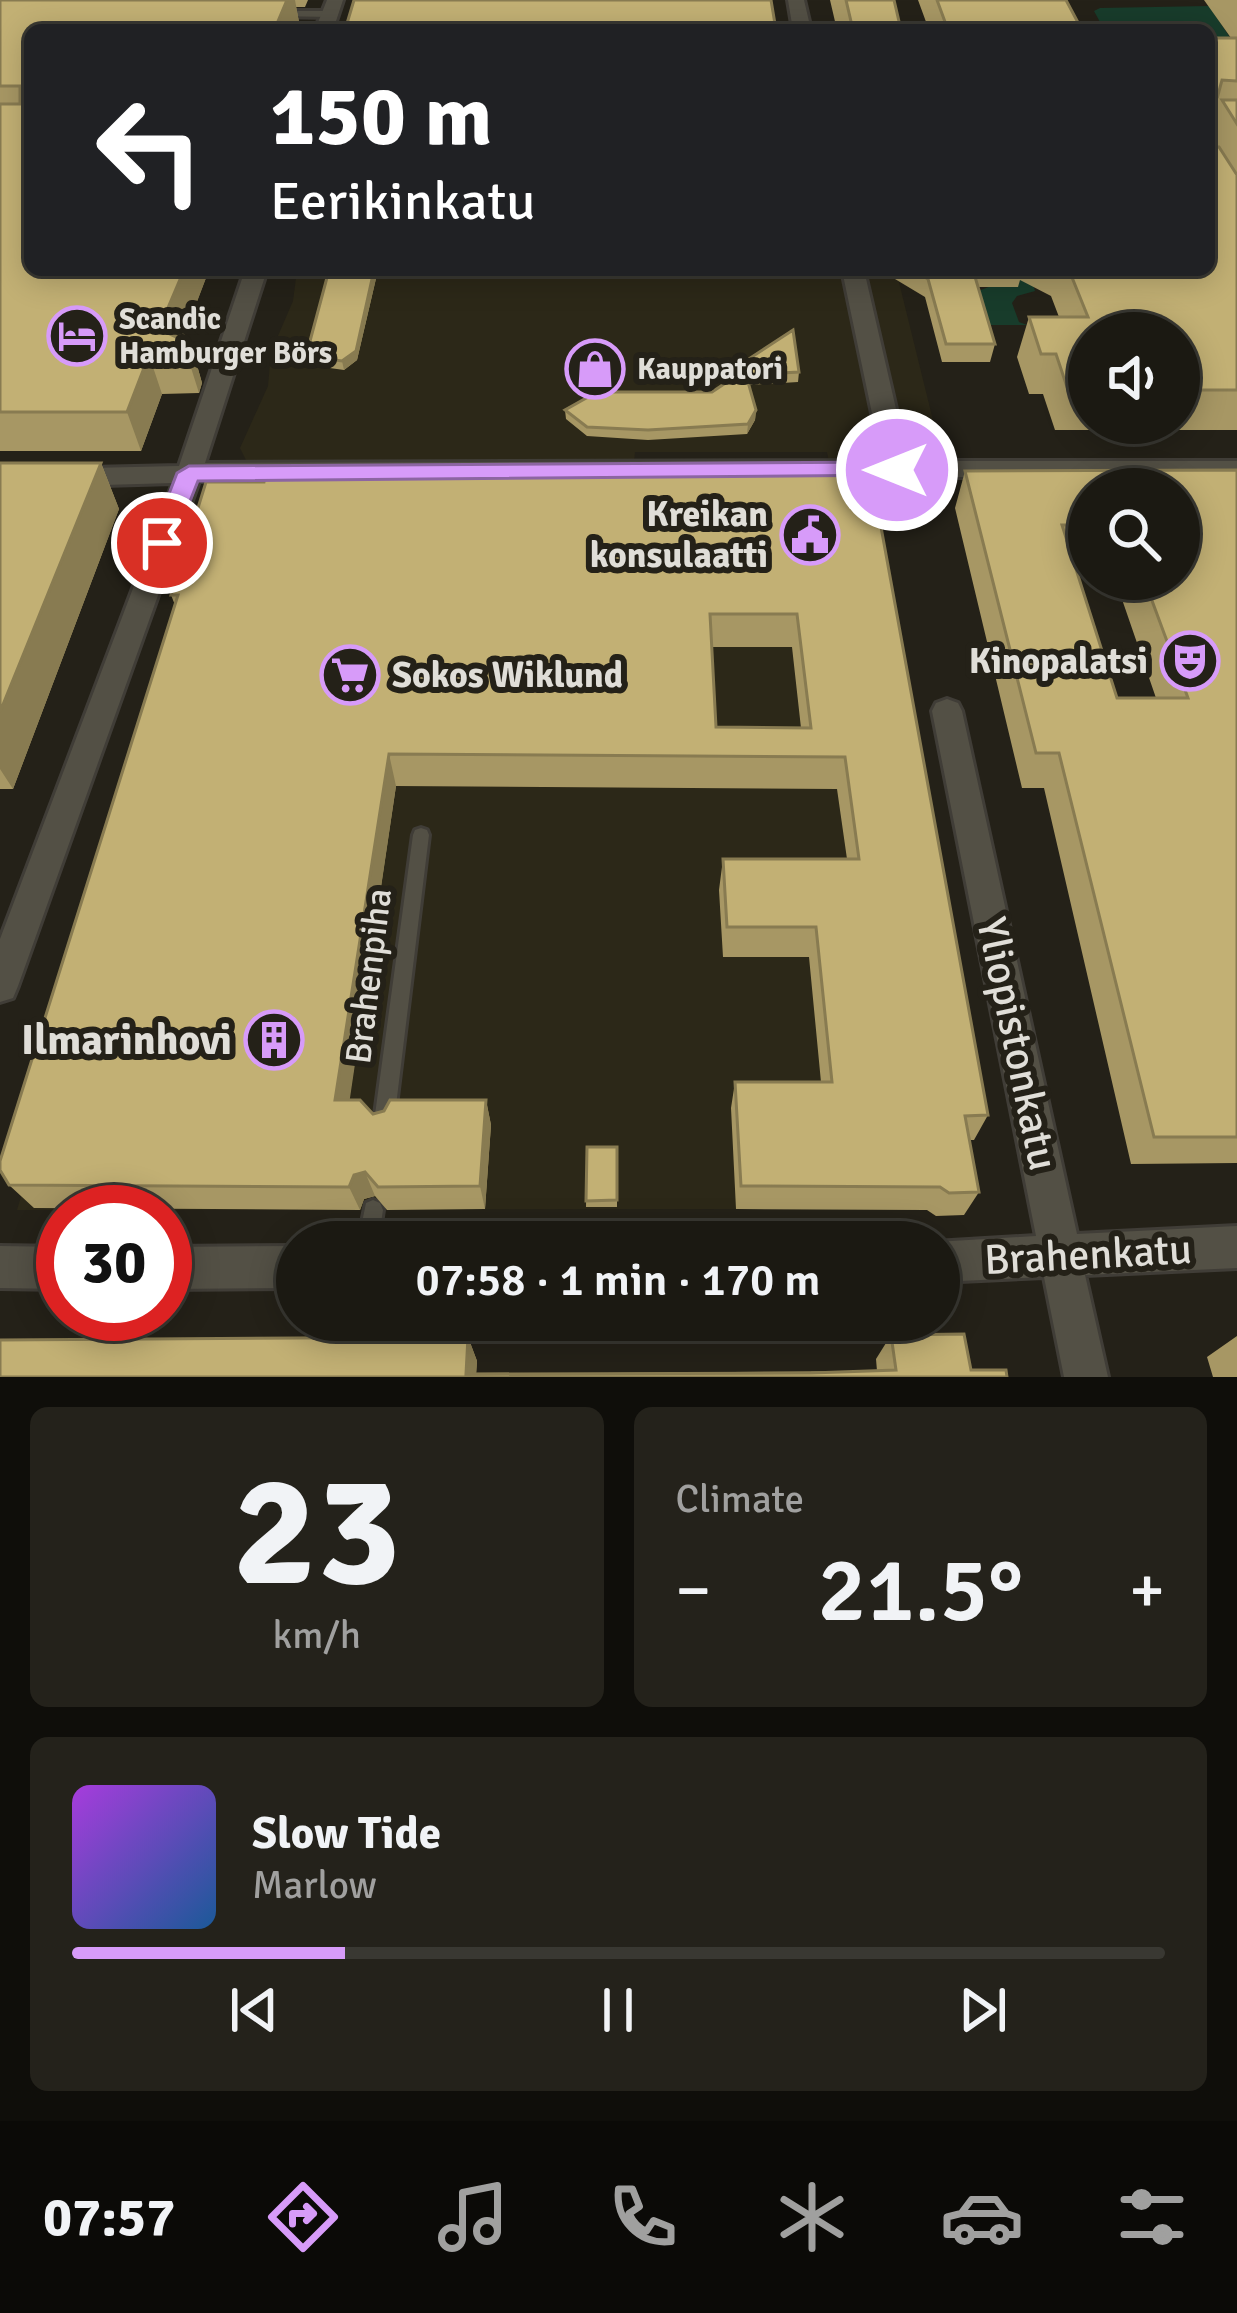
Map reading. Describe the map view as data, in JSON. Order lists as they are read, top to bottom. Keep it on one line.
{"streets":{"street":["Yliopistonkatu","Brahenkatu"],"lane":["Brahenpiha"]},"crossings":[["Yliopistonkatu","Brahenkatu"]],"places":{"hotel":["Scandic Hamburger Börs"],"shop":["Kauppatori"],"public building":["Kreikan konsulaatti"],"theatre":["Kinopalatsi"],"supermarket":["Sokos Wiklund"],"building":["Ilmarinhovi"]},"page":{"turn":["150 m","Eerikinkatu"],"limit":"30","trip":"07:58 · 1 min · 170 m","tile":[["23","km/h"],"Climate"],"heat":["−","21.5°","+"],"song":["Slow Tide","Marlow"],"tabs":"07:57"}}
